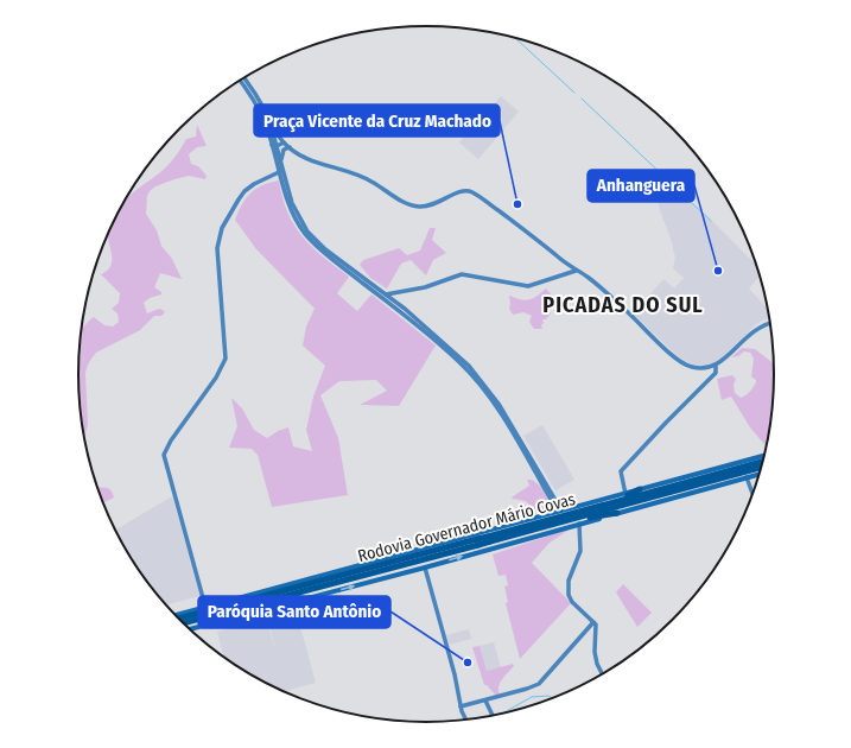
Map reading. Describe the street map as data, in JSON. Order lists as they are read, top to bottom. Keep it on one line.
{"streets":{"highway":["Rodovia Governador Mário Covas"]},"districts":["PICADAS DO SUL"],"places":["Praça Vicente da Cruz Machado","Anhanguera","Paróquia Santo Antônio"]}
